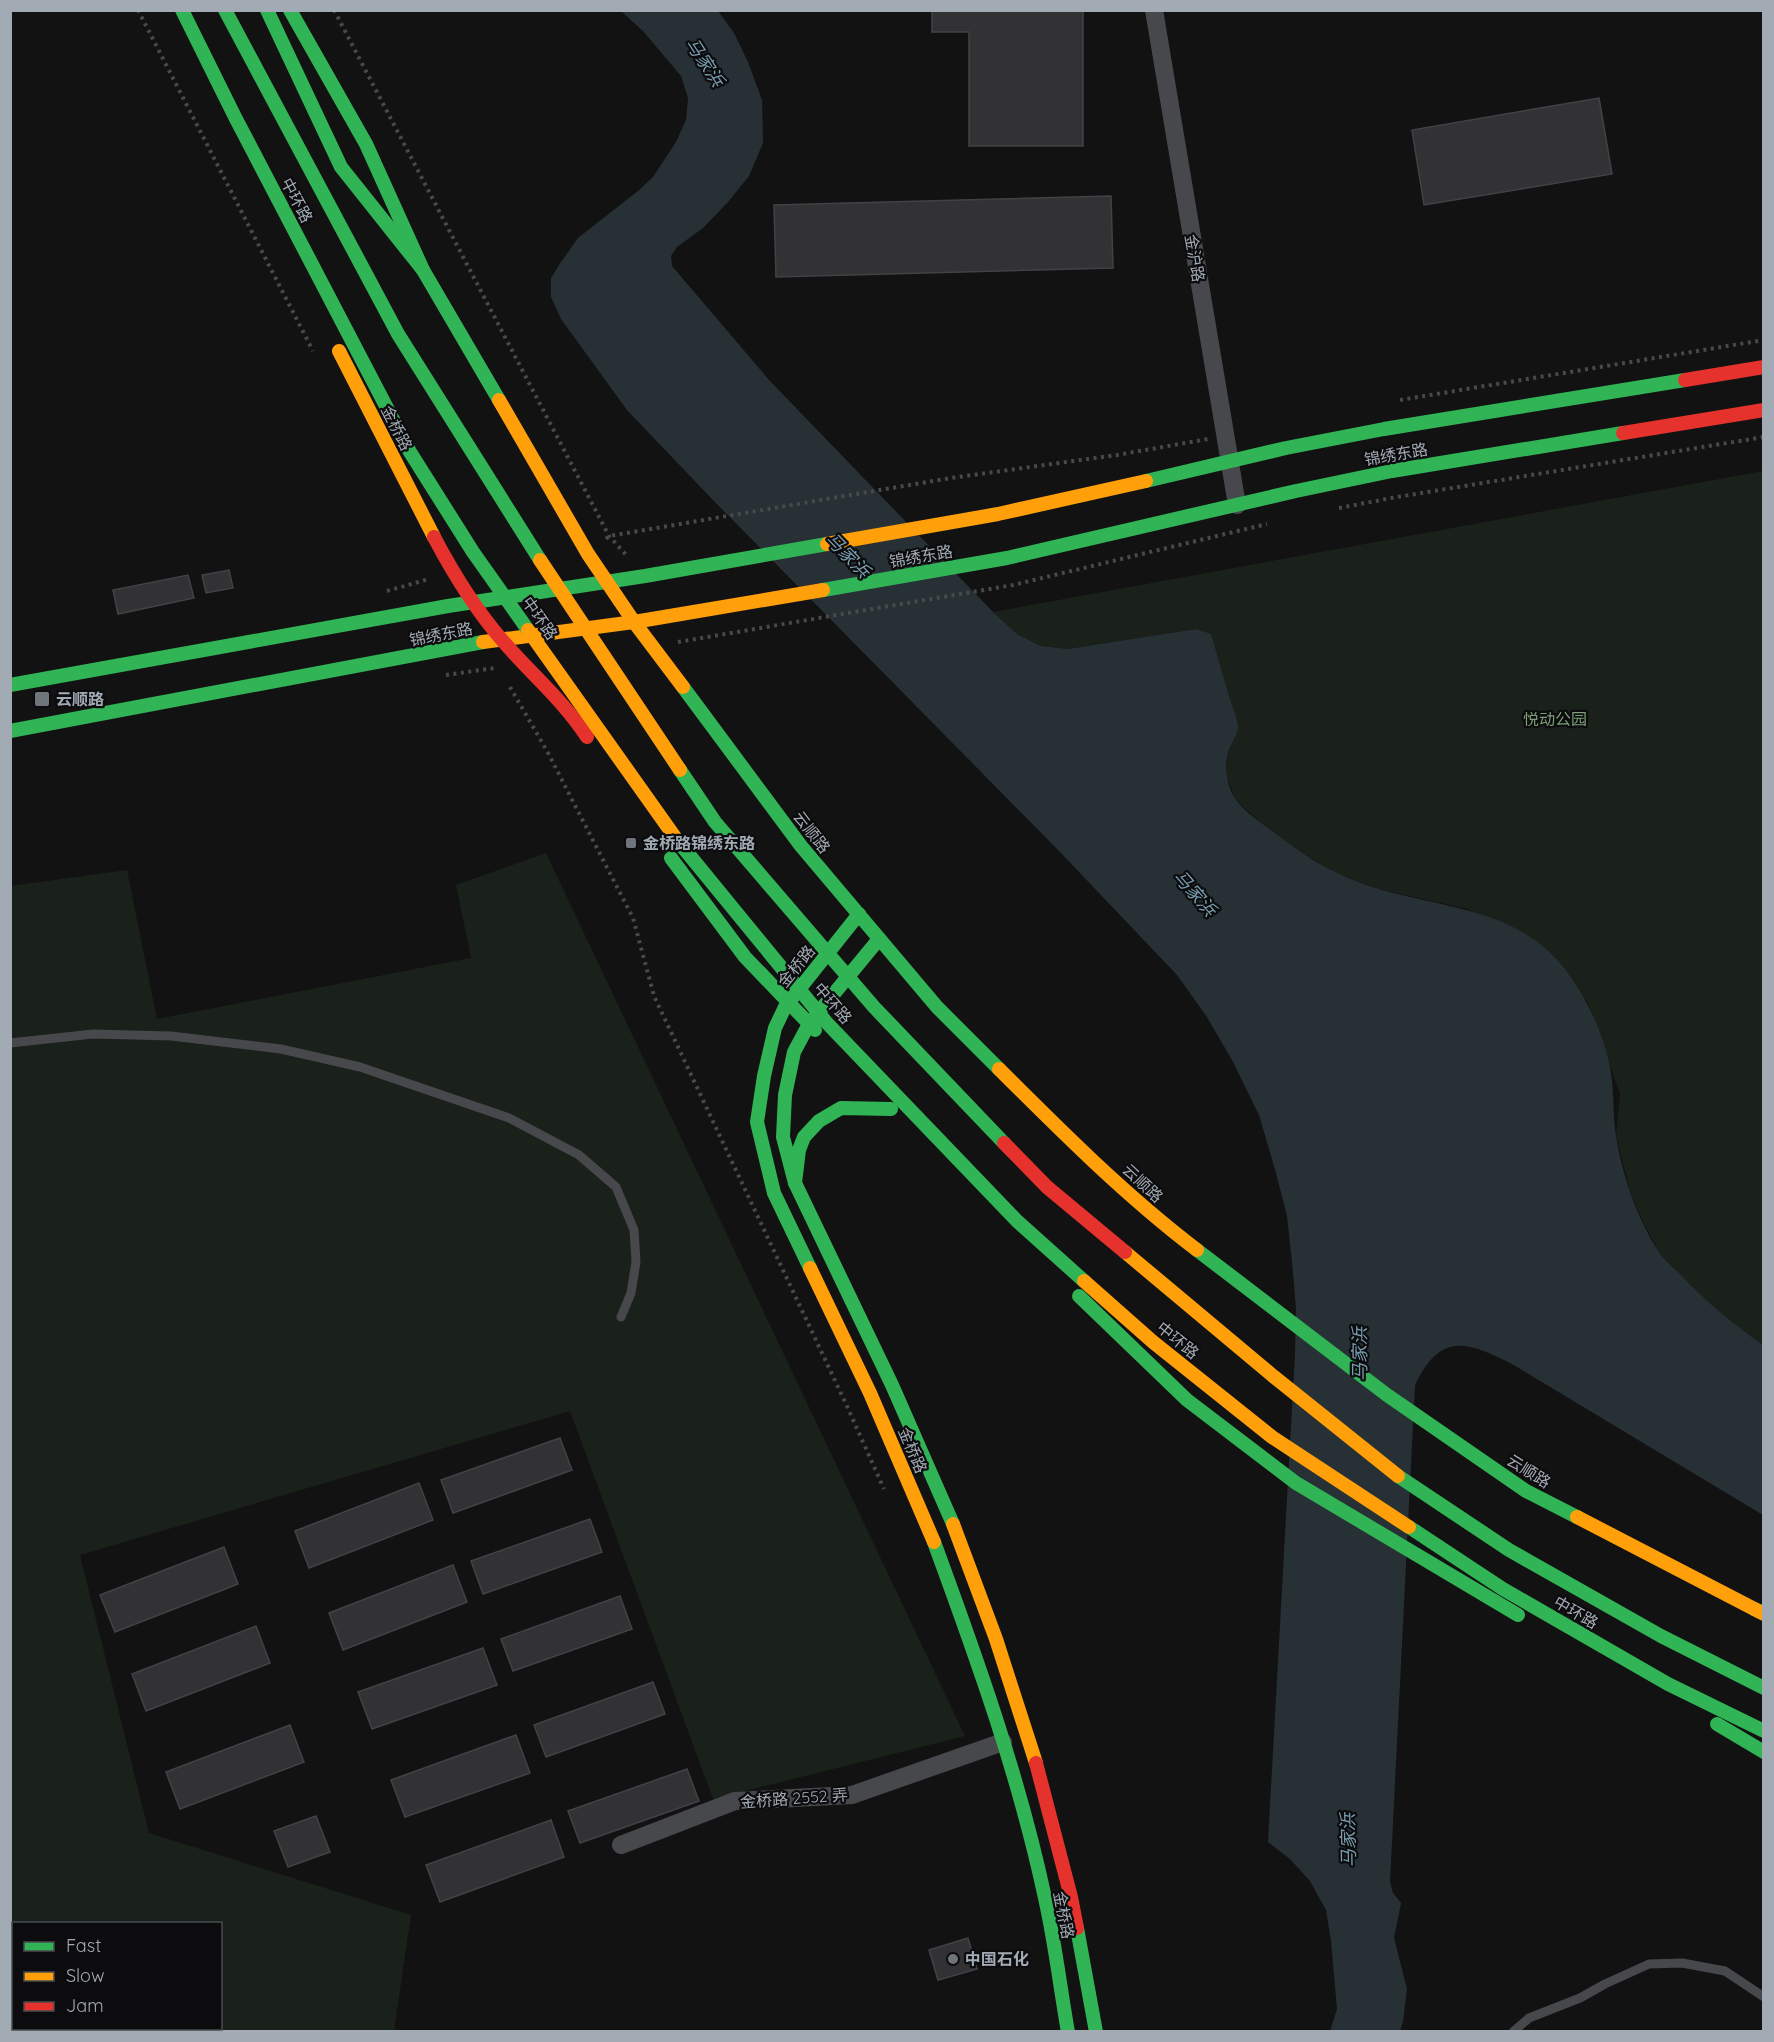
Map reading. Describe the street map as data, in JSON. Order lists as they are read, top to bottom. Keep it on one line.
{"streets":{"main road":["中环路","金桥路","锦绣东路","云顺路"],"street":["金沪路","金桥路 2552 弄"]},"crossings":[["金沪路","锦绣东路"],["金桥路","锦绣东路"],["金桥路","云顺路"],["金桥路","金桥路 2552 弄"],["锦绣东路","云顺路"]],"water":["马家浜"],"parks":["悦动公园"],"places":{"transit":["云顺路","金桥路锦绣东路"],"other":["中国石化"]},"legend":["Fast","Slow","Jam"]}
